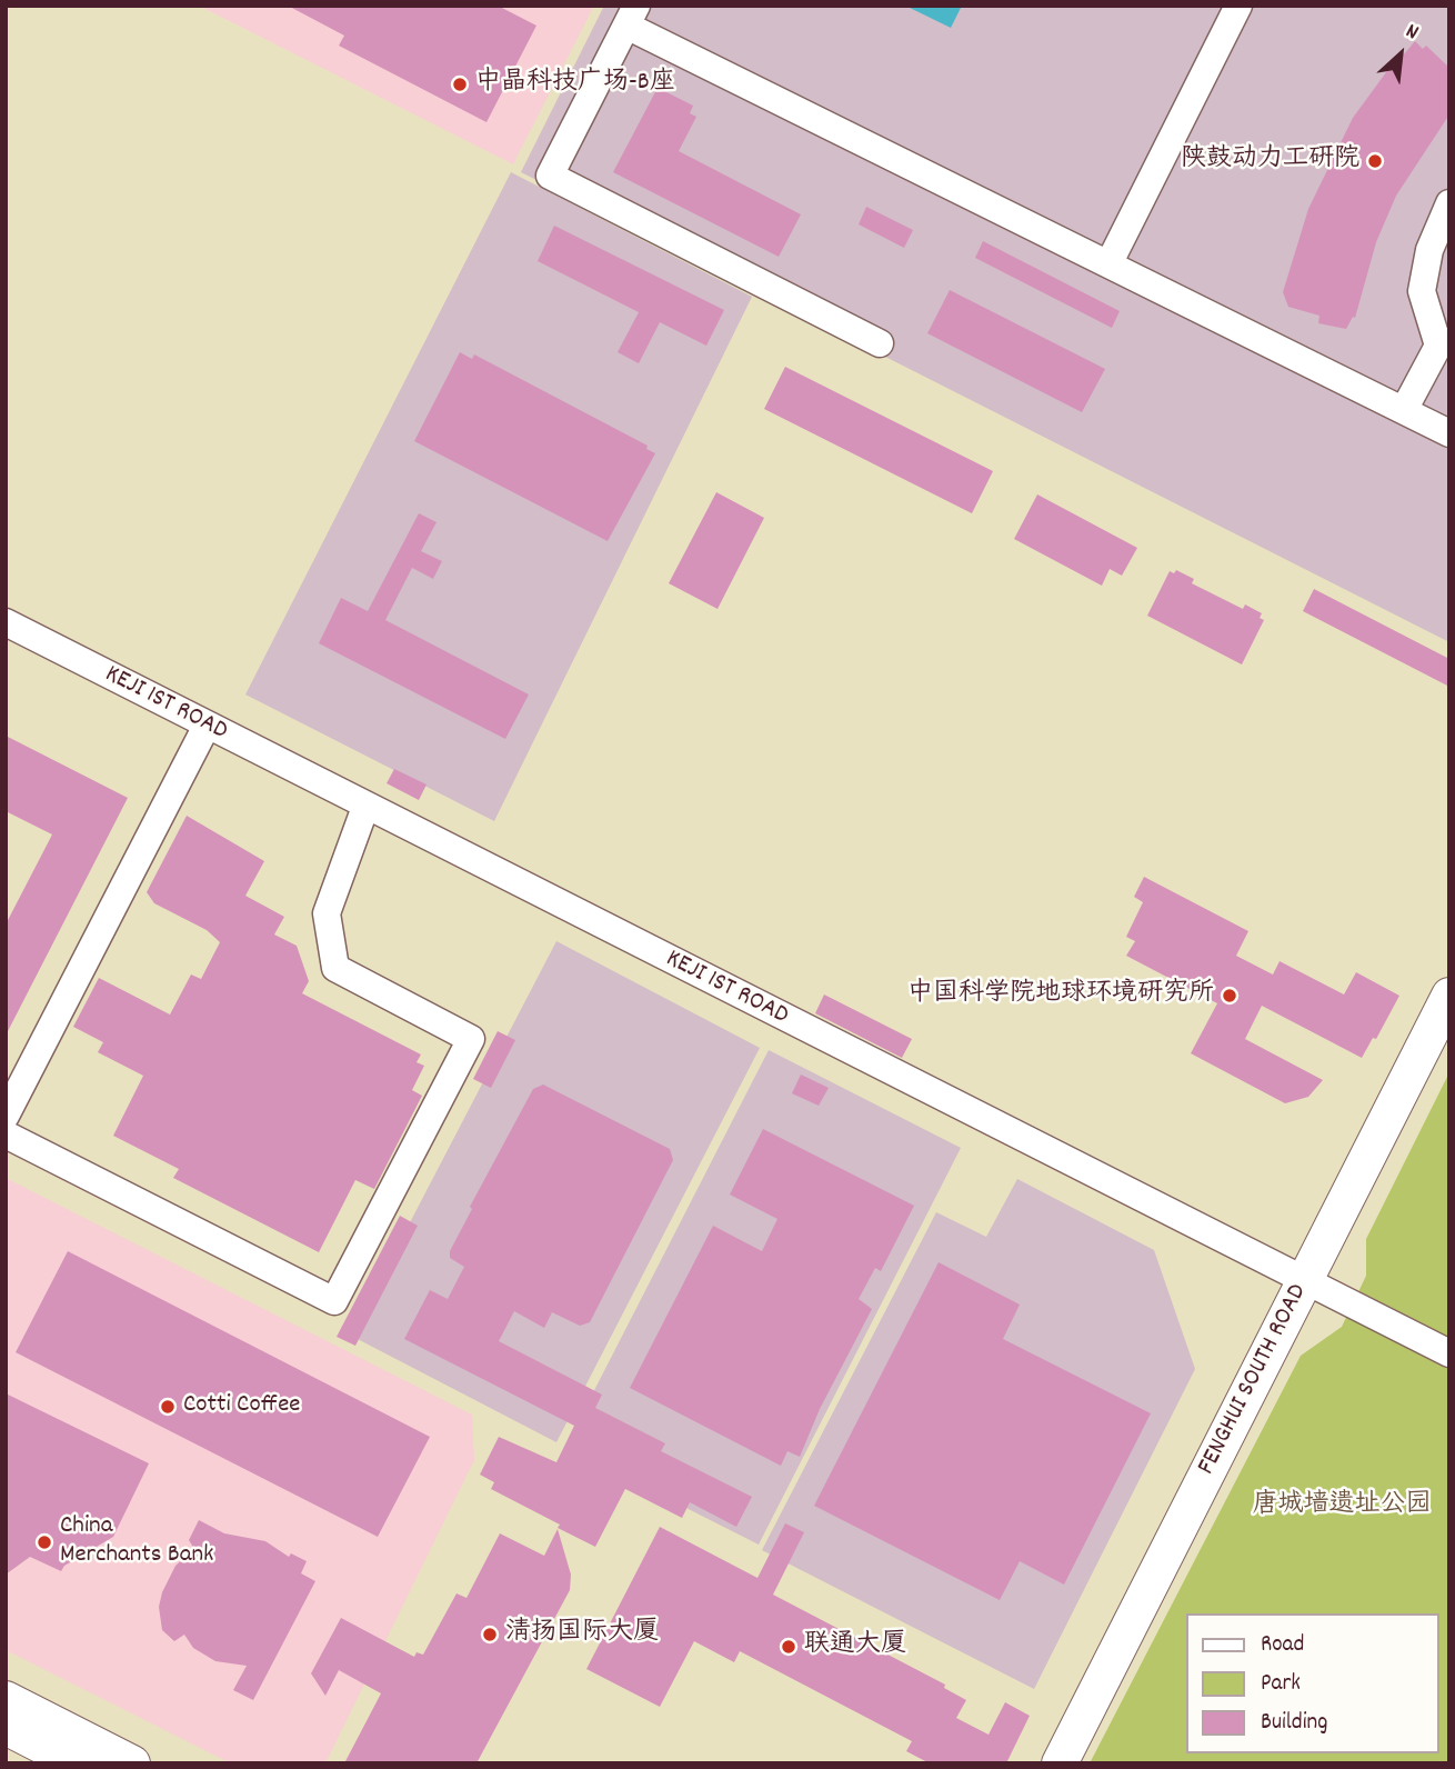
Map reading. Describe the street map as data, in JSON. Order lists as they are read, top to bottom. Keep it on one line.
{"streets":{"main road":["FENGHUI SOUTH ROAD"],"street":["KEJI 1ST ROAD"]},"crossings":[["KEJI 1ST ROAD","FENGHUI SOUTH ROAD"]],"parks":["唐城墙遗址公园"],"places":["中晶科技广场-B座","陕鼓动力工研院","中国科学院地球环境研究所","Cotti Coffee","China Merchants Bank","清扬国际大厦","联通大厦"],"legend":["Road","Park","Building"],"north":"top right"}
